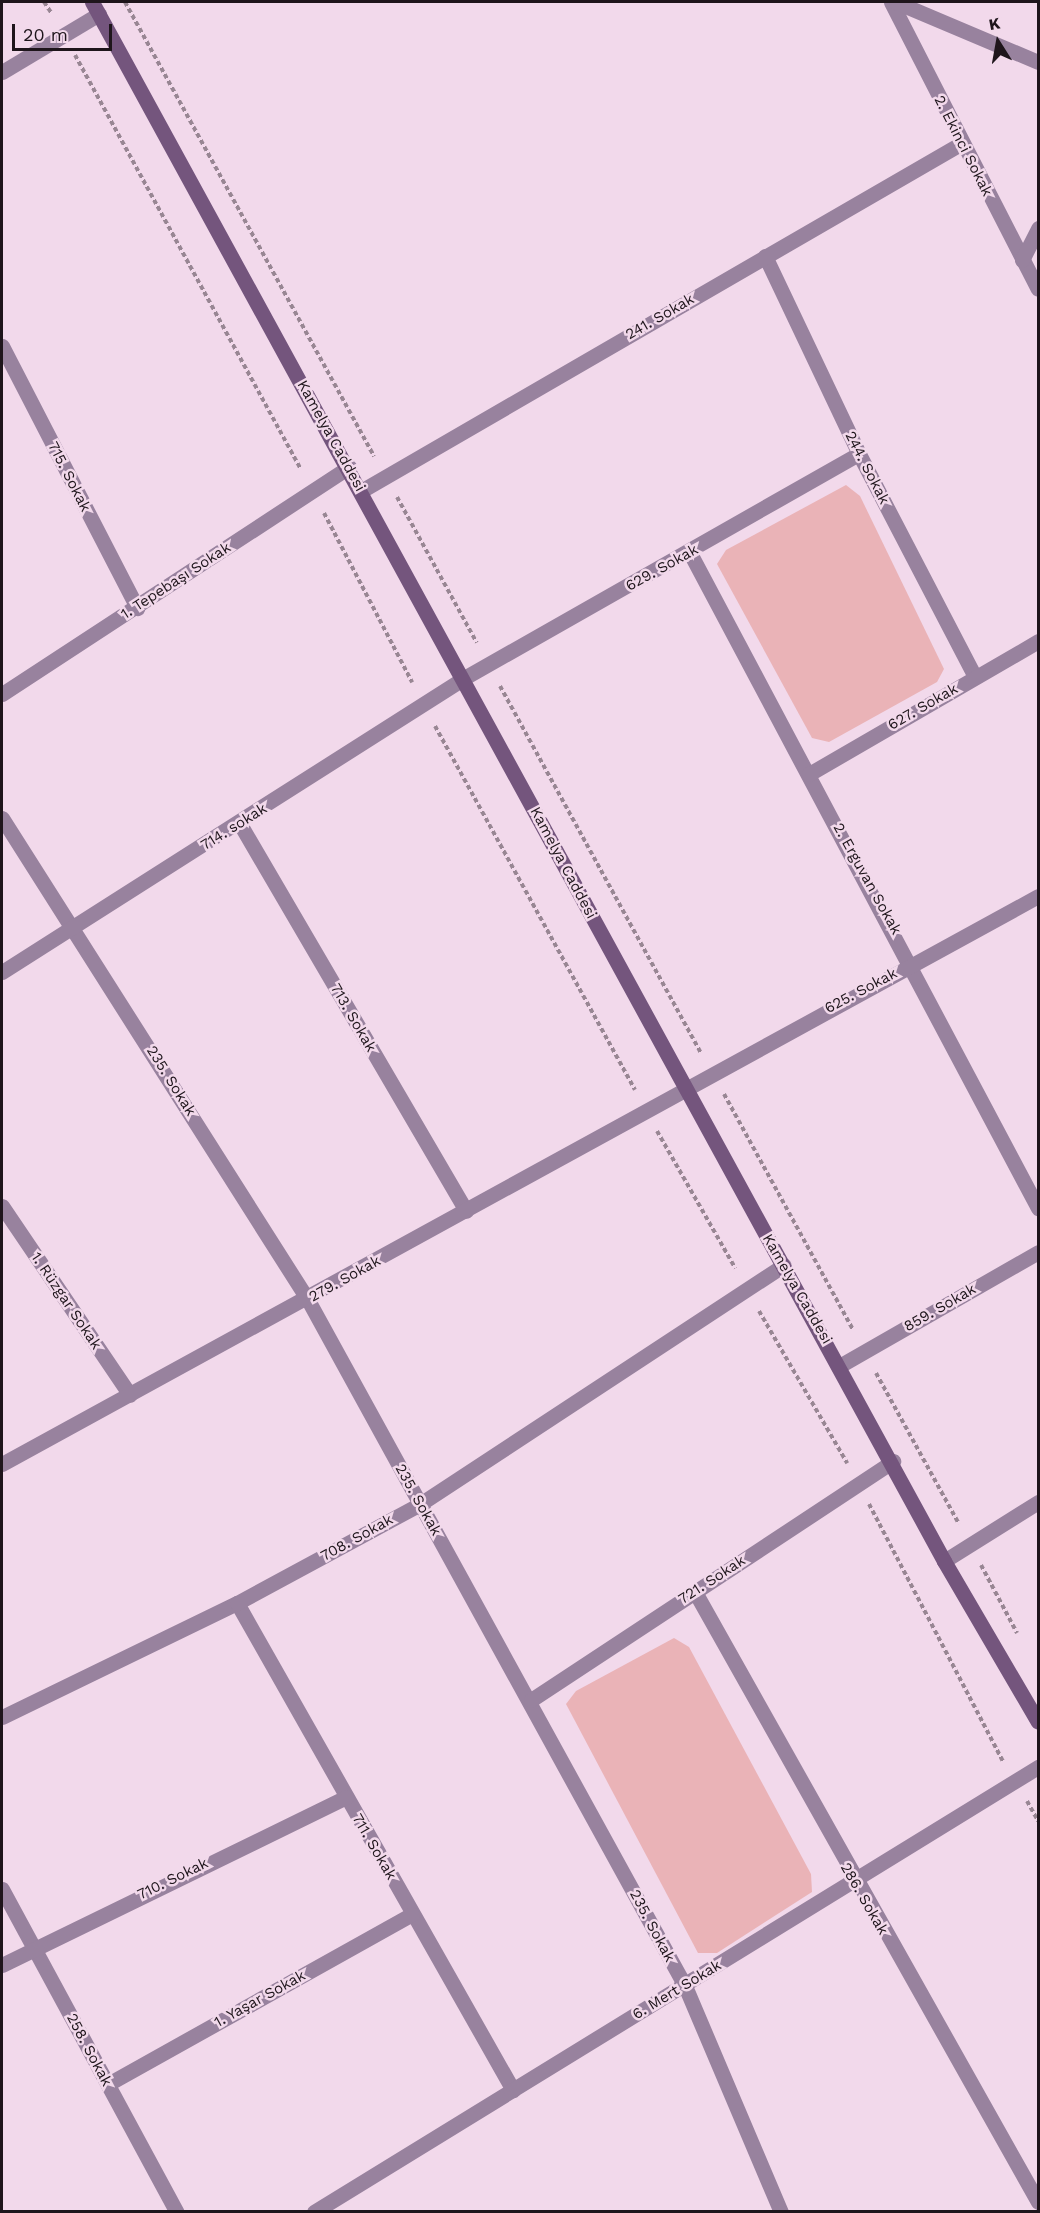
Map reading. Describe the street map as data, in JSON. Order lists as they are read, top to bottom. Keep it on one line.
{"streets":{"main road":["Kamelya Caddesi"],"street":["2. Ekinci Sokak","241. Sokak","244. Sokak","715. Sokak","629. Sokak","1. Tepebaşı Sokak","627. Sokak","714. sokak","2. Erguvan Sokak","625. Sokak","713. Sokak","235. Sokak","279. Sokak","1. Rüzgar Sokak","859. Sokak","708. Sokak","721. Sokak","711. Sokak","710. Sokak","286. Sokak","6. Mert Sokak","1. Yaşar Sokak","258. Sokak"]},"crossings":[["2. Ekinci Sokak","241. Sokak"],["241. Sokak","Kamelya Caddesi"],["241. Sokak","244. Sokak"],["Kamelya Caddesi","629. Sokak"],["Kamelya Caddesi","1. Tepebaşı Sokak"],["Kamelya Caddesi","714. sokak"],["Kamelya Caddesi","625. Sokak"],["Kamelya Caddesi","279. Sokak"],["Kamelya Caddesi","859. Sokak"],["Kamelya Caddesi","708. Sokak"],["Kamelya Caddesi","721. Sokak"],["244. Sokak","629. Sokak"],["244. Sokak","627. Sokak"],["715. Sokak","1. Tepebaşı Sokak"],["629. Sokak","714. sokak"],["629. Sokak","2. Erguvan Sokak"],["627. Sokak","2. Erguvan Sokak"],["714. sokak","713. Sokak"],["714. sokak","235. Sokak"],["2. Erguvan Sokak","625. Sokak"],["625. Sokak","279. Sokak"],["713. Sokak","279. Sokak"],["235. Sokak","279. Sokak"],["235. Sokak","708. Sokak"],["235. Sokak","721. Sokak"],["235. Sokak","6. Mert Sokak"],["279. Sokak","1. Rüzgar Sokak"],["708. Sokak","711. Sokak"],["721. Sokak","286. Sokak"],["711. Sokak","710. Sokak"],["711. Sokak","6. Mert Sokak"],["711. Sokak","1. Yaşar Sokak"],["710. Sokak","258. Sokak"],["286. Sokak","6. Mert Sokak"],["1. Yaşar Sokak","258. Sokak"]],"scale_bar":"20 m","north":"top"}
